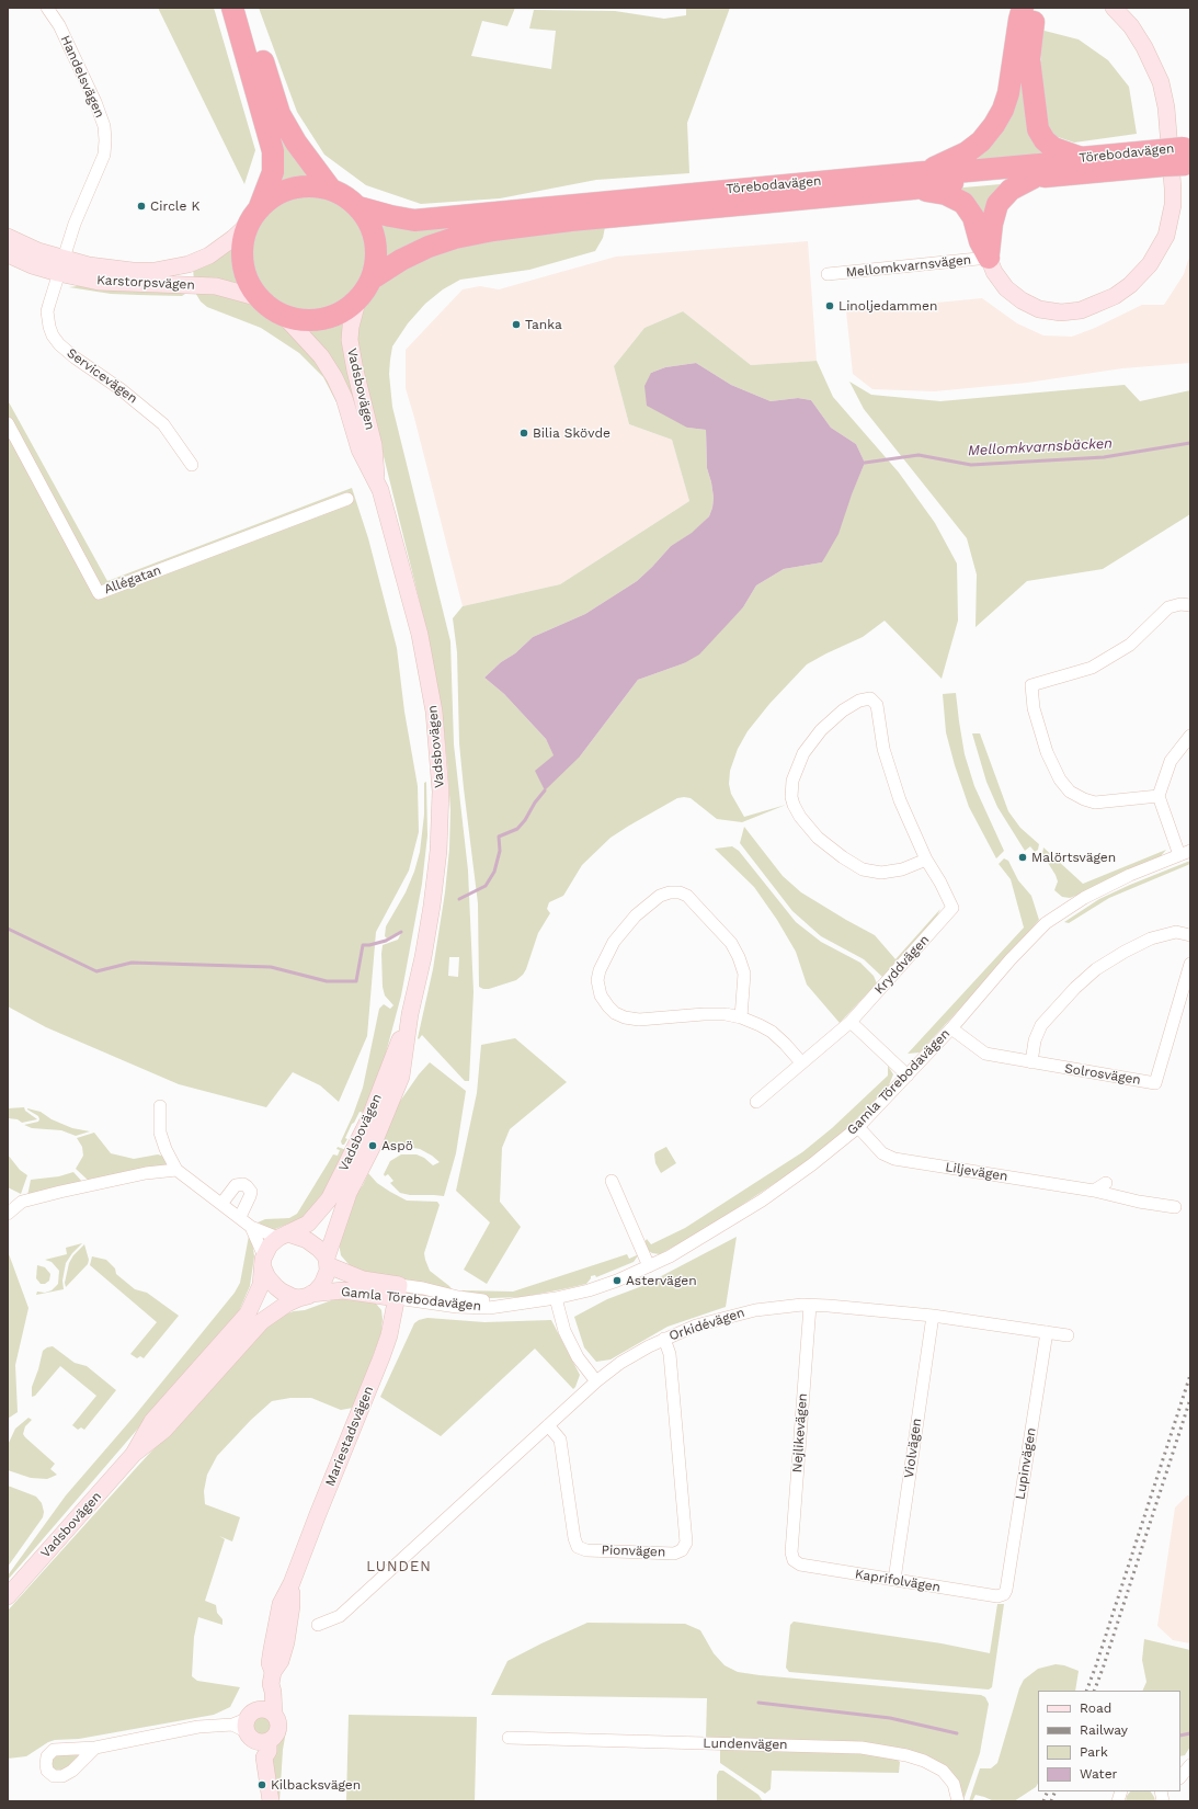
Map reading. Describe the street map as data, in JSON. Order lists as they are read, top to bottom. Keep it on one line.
{"streets":{"highway":["Törebodavägen"],"main road":["Karstorpsvägen","Vadsbovägen","Gamla Törebodavägen","Mariestadsvägen"],"street":["Handelsvägen","Mellomkvarnsvägen","Servicevägen","Allégatan","Kryddvägen","Solrosvägen","Liljevägen","Orkidévägen","Nejlikevägen","Violvägen","Lupinvägen","Pionvägen","Kaprifolvägen","Lundenvägen"]},"crossings":[["Handelsvägen","Karstorpsvägen"],["Handelsvägen","Servicevägen"],["Törebodavägen","Karstorpsvägen"],["Törebodavägen","Vadsbovägen"],["Karstorpsvägen","Servicevägen"],["Karstorpsvägen","Vadsbovägen"],["Vadsbovägen","Gamla Törebodavägen"],["Solrosvägen","Gamla Törebodavägen"],["Gamla Törebodavägen","Liljevägen"],["Gamla Törebodavägen","Mariestadsvägen"],["Orkidévägen","Nejlikevägen"],["Orkidévägen","Violvägen"],["Orkidévägen","Lupinvägen"],["Orkidévägen","Pionvägen"],["Nejlikevägen","Kaprifolvägen"],["Violvägen","Kaprifolvägen"],["Lupinvägen","Kaprifolvägen"]],"districts":["LUNDEN"],"water":["Mellomkvarnsbäcken"],"places":["Circle K","Linoljedammen","Tanka","Bilia Skövde","Malörtsvägen","Aspö","Astervägen","Kilbacksvägen"],"legend":["Road","Railway","Park","Water"]}
